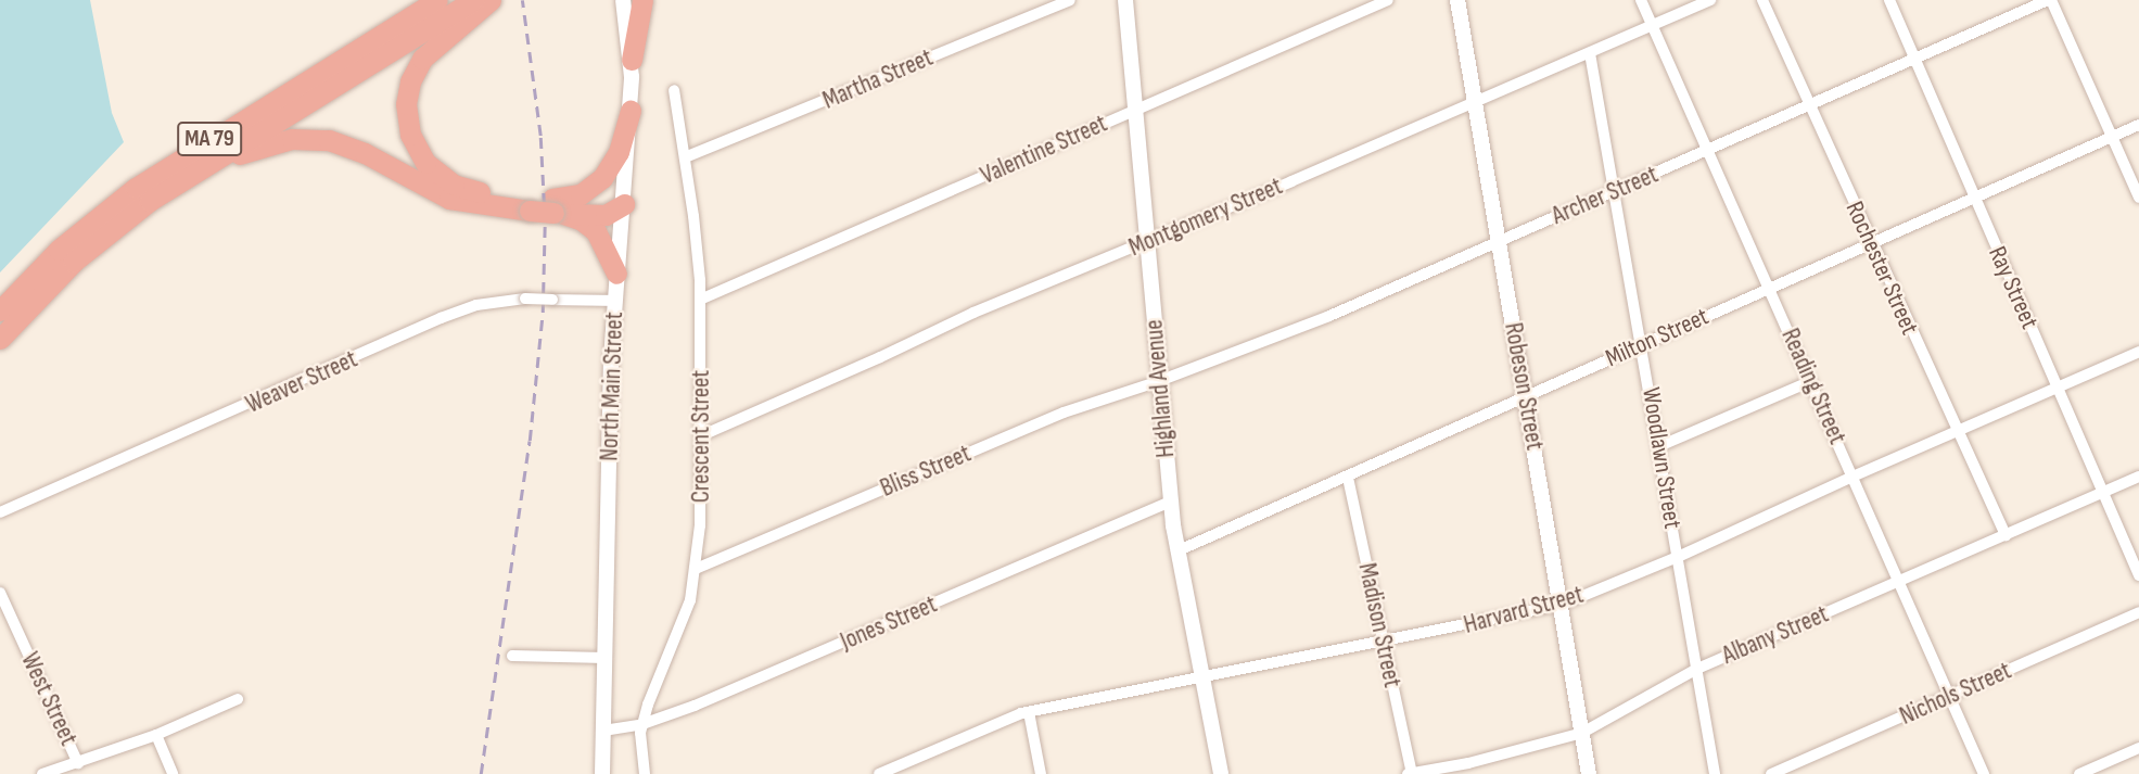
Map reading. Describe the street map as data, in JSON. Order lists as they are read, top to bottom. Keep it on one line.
{"streets":{"highway":["MA 79"],"main road":["North Main Street","Robeson Street","Highland Avenue"],"street":["Martha Street","Valentine Street","Archer Street","Montgomery Street","Rochester Street","Ray Street","Milton Street","Weaver Street","Reading Street","Crescent Street","Woodlawn Street","Bliss Street","Harvard Street","Jones Street","Madison Street","Albany Street","Nichols Street","West Street"]},"crossings":[["Martha Street","Crescent Street"],["Valentine Street","Highland Avenue"],["Valentine Street","Crescent Street"],["Archer Street","Rochester Street"],["Archer Street","Ray Street"],["Archer Street","Robeson Street"],["Archer Street","Reading Street"],["Archer Street","Highland Avenue"],["Archer Street","Woodlawn Street"],["Archer Street","Bliss Street"],["Montgomery Street","Robeson Street"],["Montgomery Street","Reading Street"],["Montgomery Street","Highland Avenue"],["Montgomery Street","Crescent Street"],["Montgomery Street","Woodlawn Street"],["Rochester Street","Milton Street"],["Rochester Street","Harvard Street"],["Rochester Street","Albany Street"],["Ray Street","Milton Street"],["Ray Street","Harvard Street"],["Ray Street","Albany Street"],["Milton Street","Robeson Street"],["Milton Street","Reading Street"],["Milton Street","Highland Avenue"],["Milton Street","Woodlawn Street"],["Milton Street","Madison Street"],["Weaver Street","North Main Street"],["North Main Street","Jones Street"],["Robeson Street","Harvard Street"],["Robeson Street","Albany Street"],["Reading Street","Harvard Street"],["Reading Street","Albany Street"],["Reading Street","Nichols Street"],["Highland Avenue","Bliss Street"],["Highland Avenue","Harvard Street"],["Highland Avenue","Jones Street"],["Crescent Street","Bliss Street"],["Crescent Street","Jones Street"],["Woodlawn Street","Harvard Street"],["Woodlawn Street","Albany Street"],["Harvard Street","Madison Street"],["Madison Street","Albany Street"]]}
